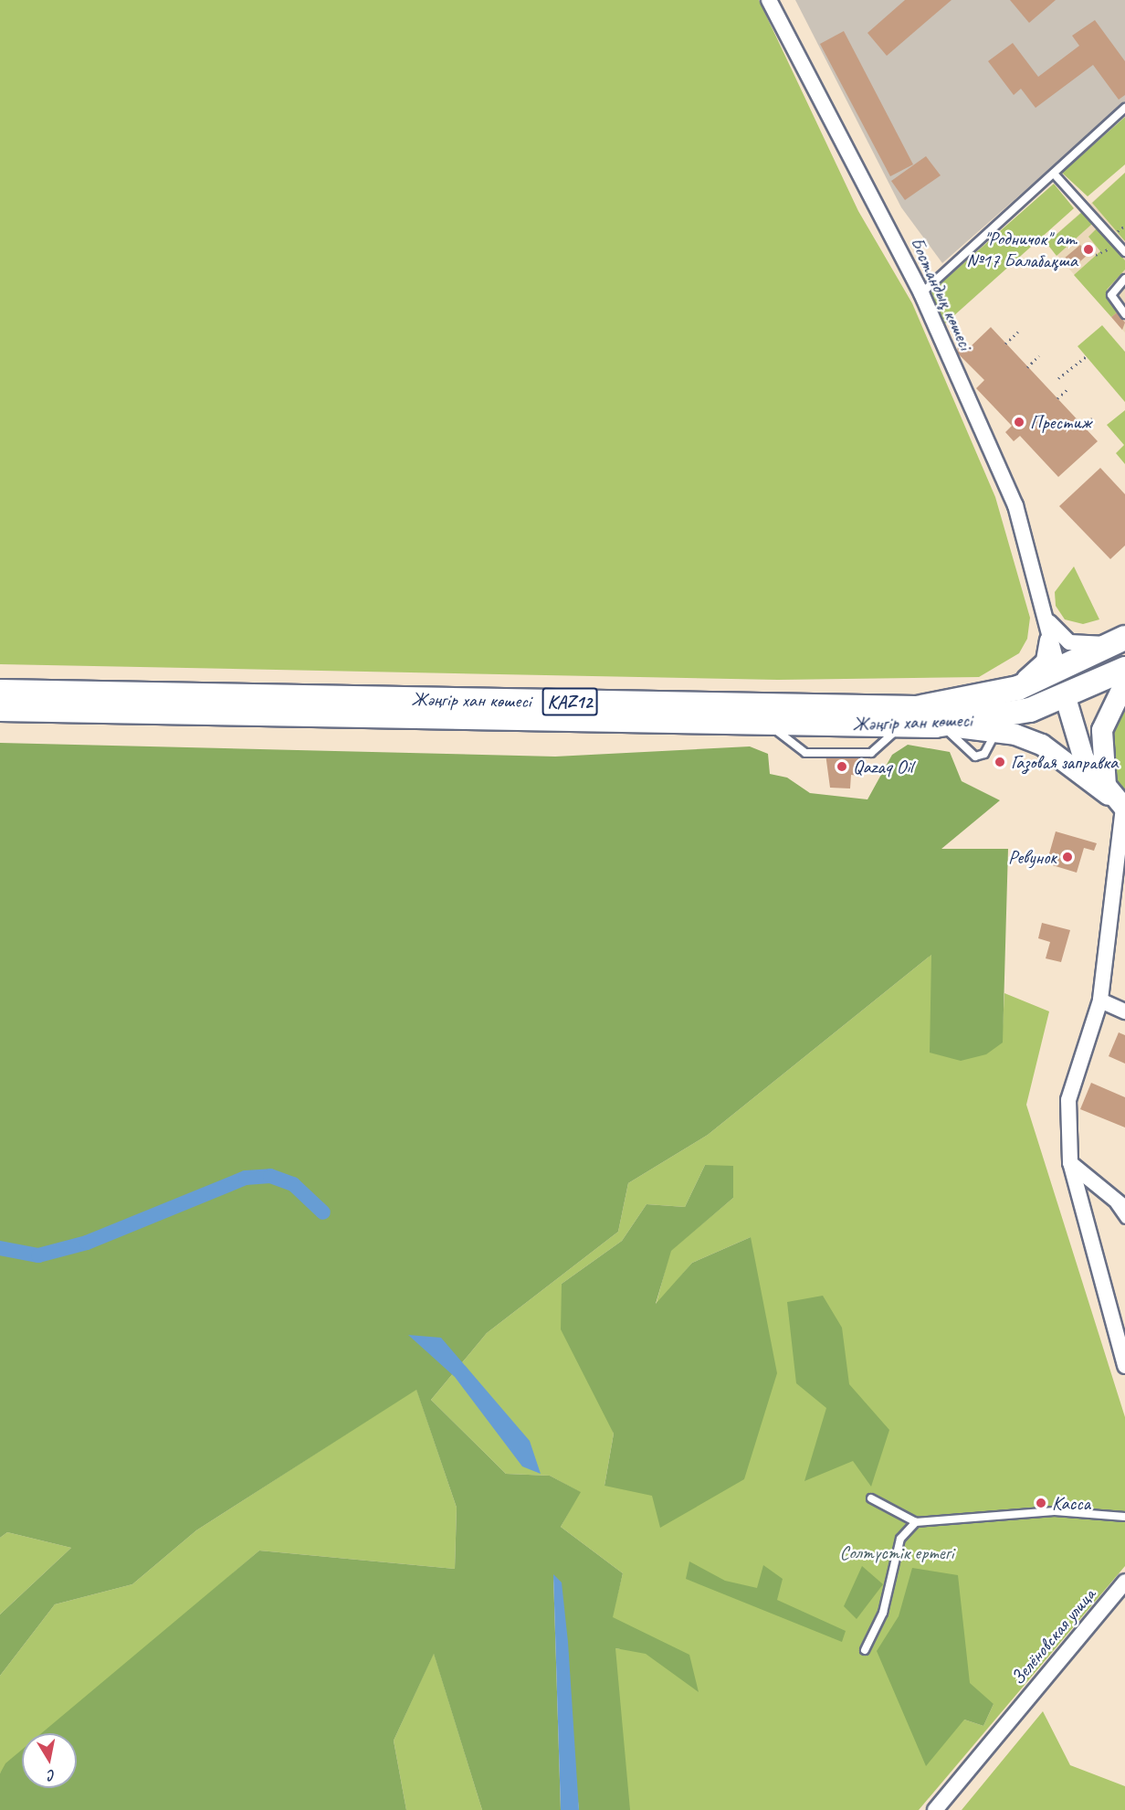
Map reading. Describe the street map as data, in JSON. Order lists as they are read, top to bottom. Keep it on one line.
{"streets":{"main road":["Жәңгір хан көшесі","KAZ12"],"street":["Бостандық көшесі","Зелёновская улица"]},"parks":["Солтүстік ертегі"],"places":["\"Родничок\" ат. №17 Балабақша","Престиж","Газовая заправка","Qazaq Oil","Ревунок","Касса"],"north":"bottom"}
